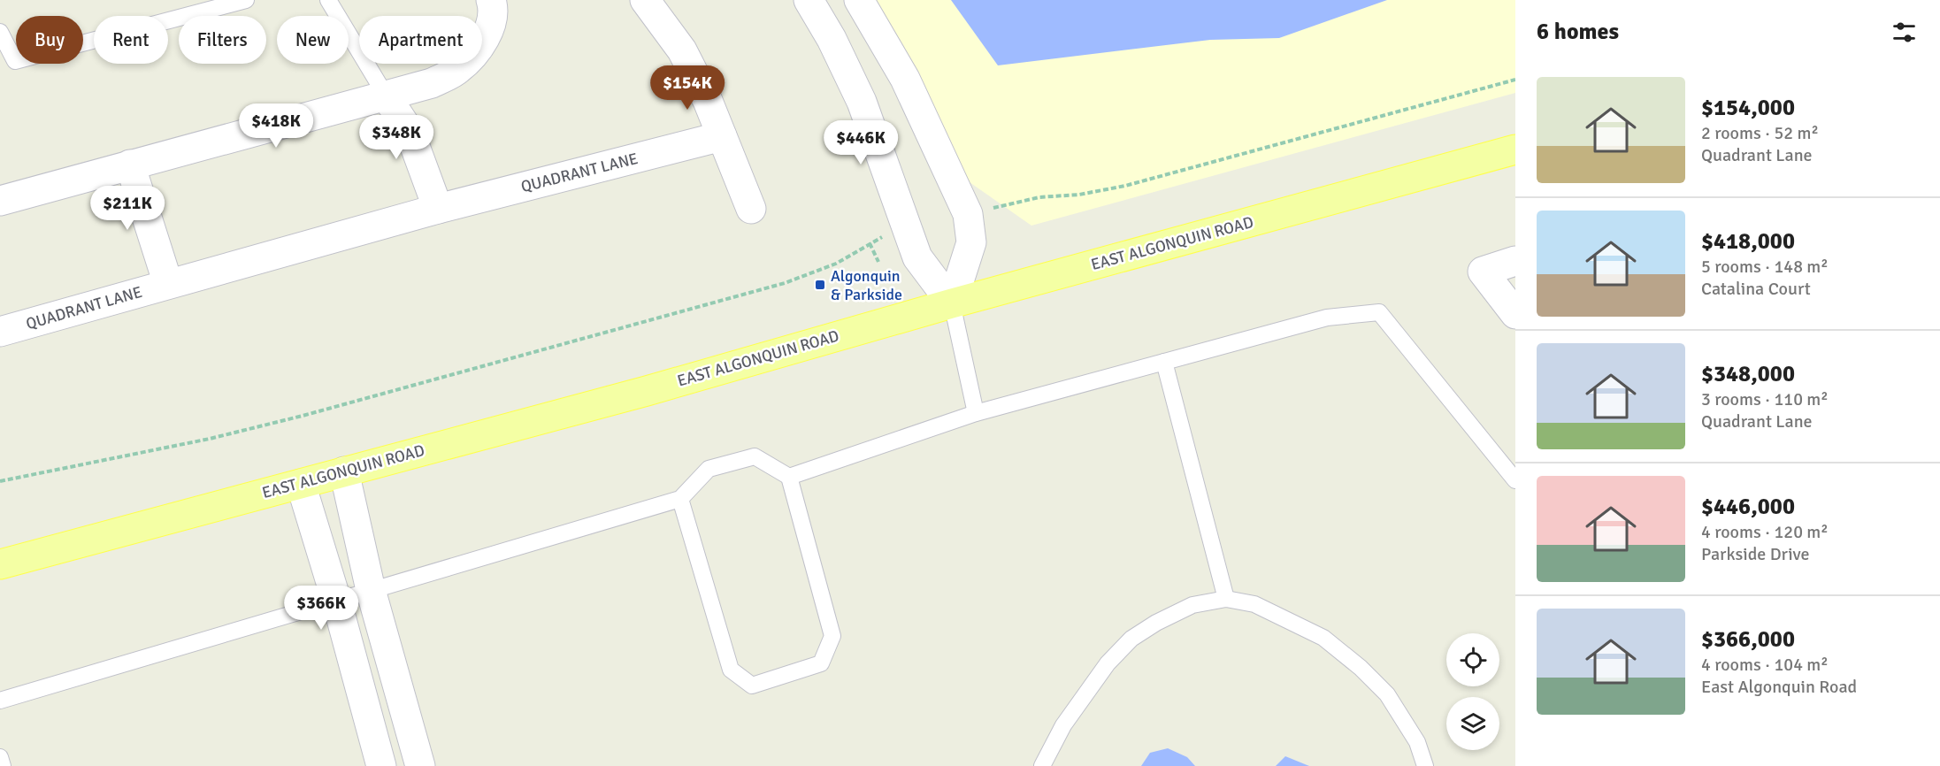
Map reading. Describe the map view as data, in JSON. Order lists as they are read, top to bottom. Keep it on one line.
{"streets":{"main road":["EAST ALGONQUIN ROAD"],"street":["QUADRANT LANE"]},"places":{"transit":["Algonquin & Parkside"]},"page":{"heading":"6 homes","chip":["Buy","Rent","Filters","New","Apartment"],"list":[{"name":"$154,000","note":"2 rooms · 52 m² · Quadrant Lane"},{"name":"$418,000","note":"5 rooms · 148 m² · Catalina Court"},{"name":"$348,000","note":"3 rooms · 110 m² · Quadrant Lane"},{"name":"$446,000","note":"4 rooms · 120 m² · Parkside Drive"},{"name":"$366,000","note":"4 rooms · 104 m² · East Algonquin Road"}],"price":["$154K","$418K","$348K","$446K","$211K","$366K"]}}
